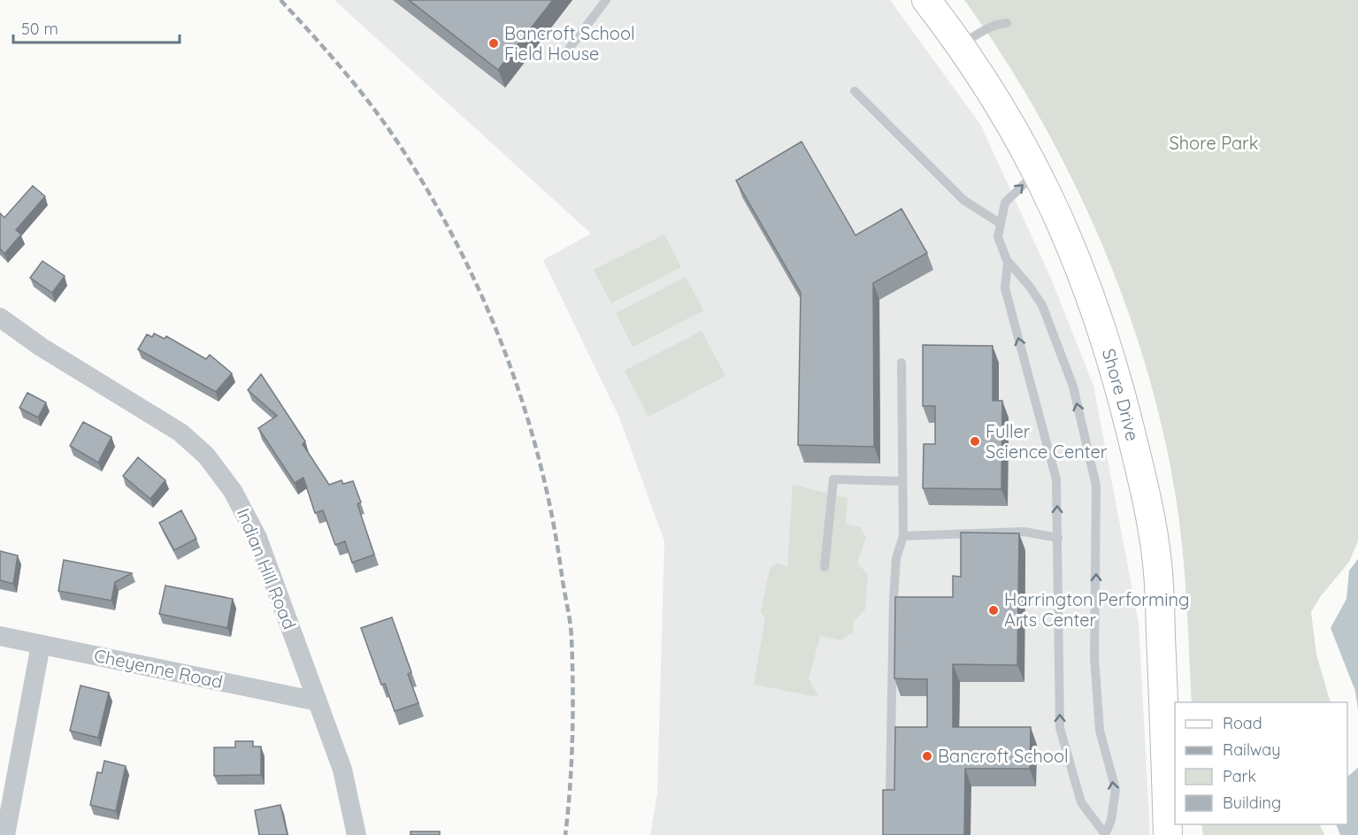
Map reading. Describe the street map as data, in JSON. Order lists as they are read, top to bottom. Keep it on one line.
{"streets":{"main road":["Shore Drive"],"street":["Indian Hill Road","Cheyenne Road"]},"crossings":[["Indian Hill Road","Cheyenne Road"]],"parks":["Shore Park"],"places":["Bancroft School Field House","Fuller Science Center","Harrington Performing Arts Center","Bancroft School"],"legend":["Road","Railway","Park","Building"],"scale_bar":"50 m"}
